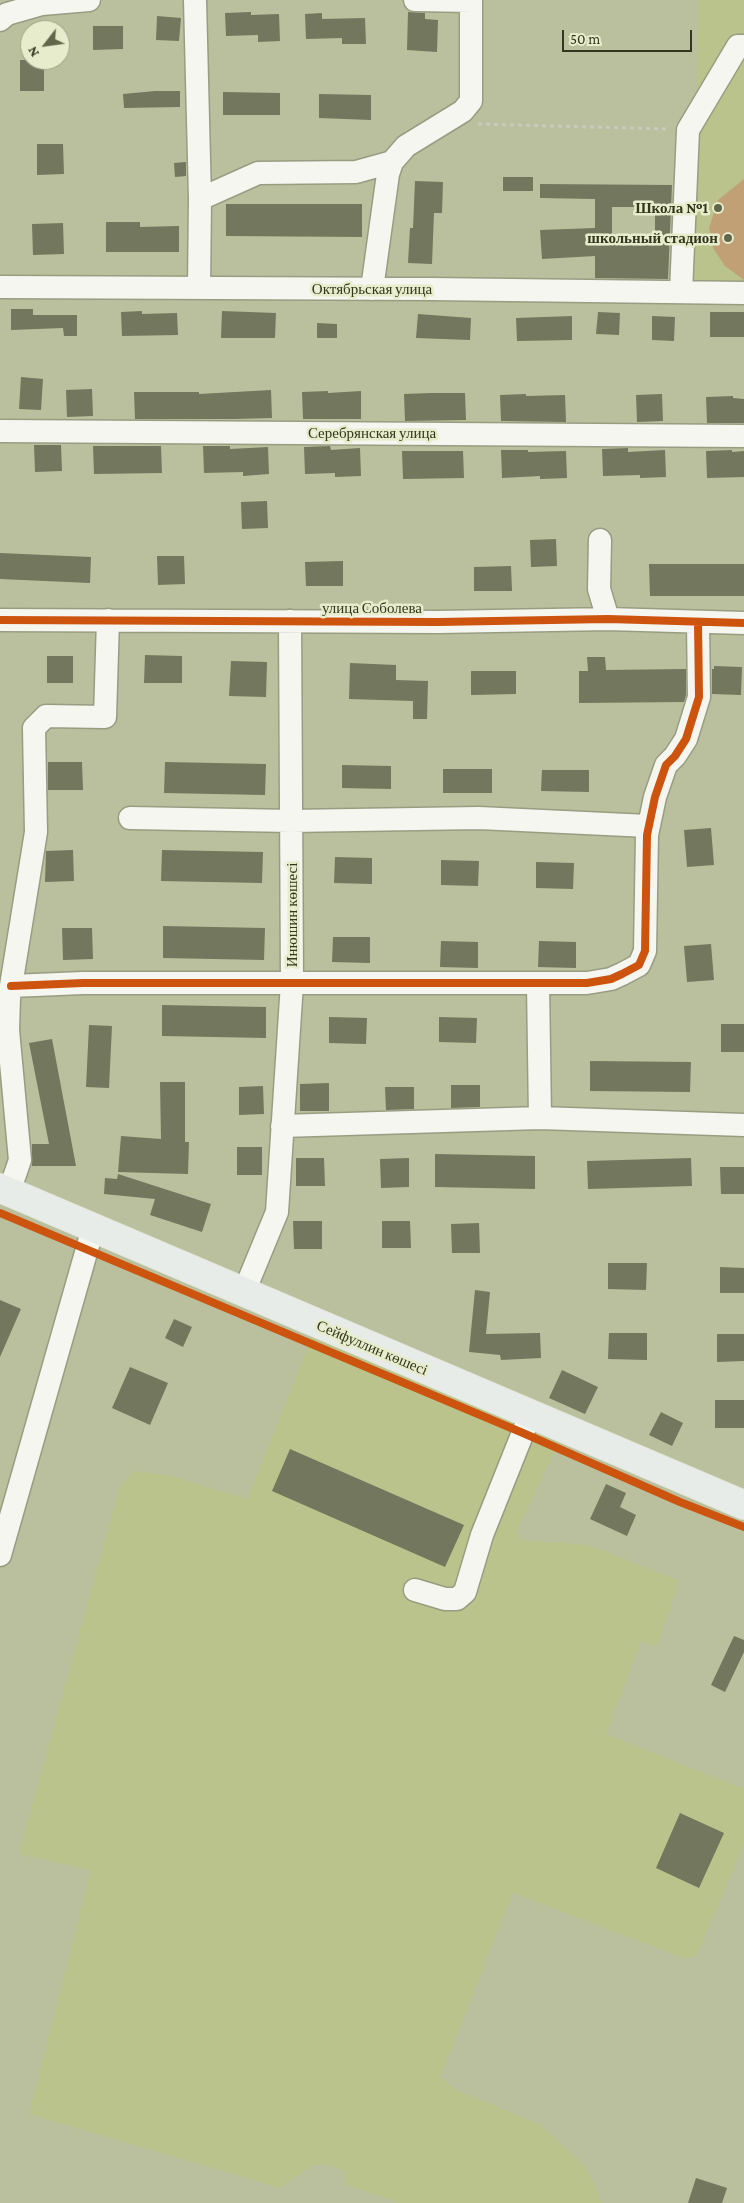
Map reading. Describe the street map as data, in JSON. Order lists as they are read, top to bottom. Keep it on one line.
{"streets":{"main road":["Сейфуллин көшесі"],"street":["Октябрьская улица","Серебрянская улица","улица Соболева","Инюшин көшесі"]},"crossings":[["улица Соболева","Инюшин көшесі"],["Инюшин көшесі","Сейфуллин көшесі"]],"places":["Школа №1","школьный стадион"],"scale_bar":"50 m","north":"bottom left"}
